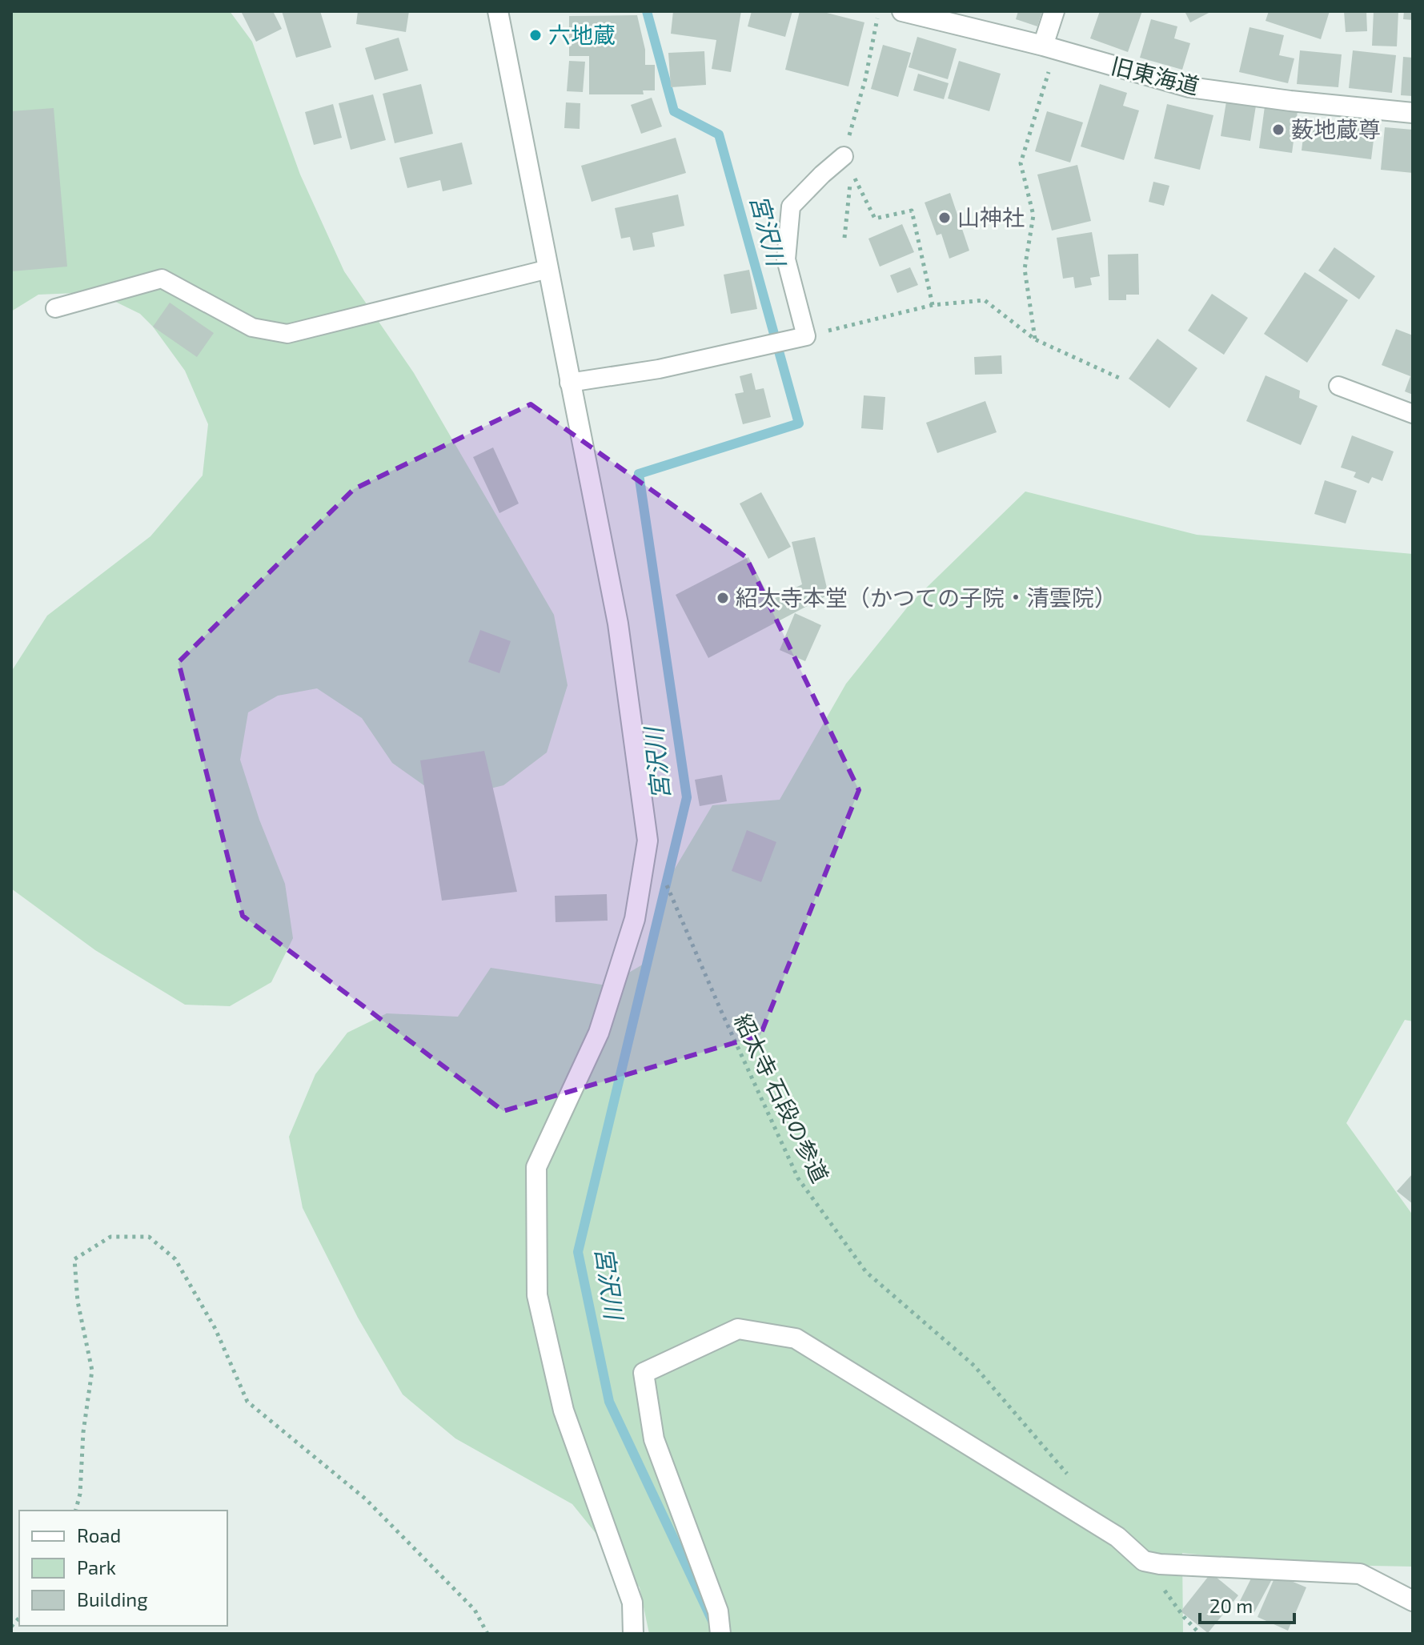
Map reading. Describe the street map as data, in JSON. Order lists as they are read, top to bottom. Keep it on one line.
{"streets":{"street":["旧東海道"],"path":["紹太寺 石段の参道"]},"water":["宮沢川"],"places":["六地蔵","薮地蔵尊","山神社","紹太寺本堂（かつての子院・清雲院）"],"legend":["Road","Park","Building"],"scale_bar":"20 m"}
